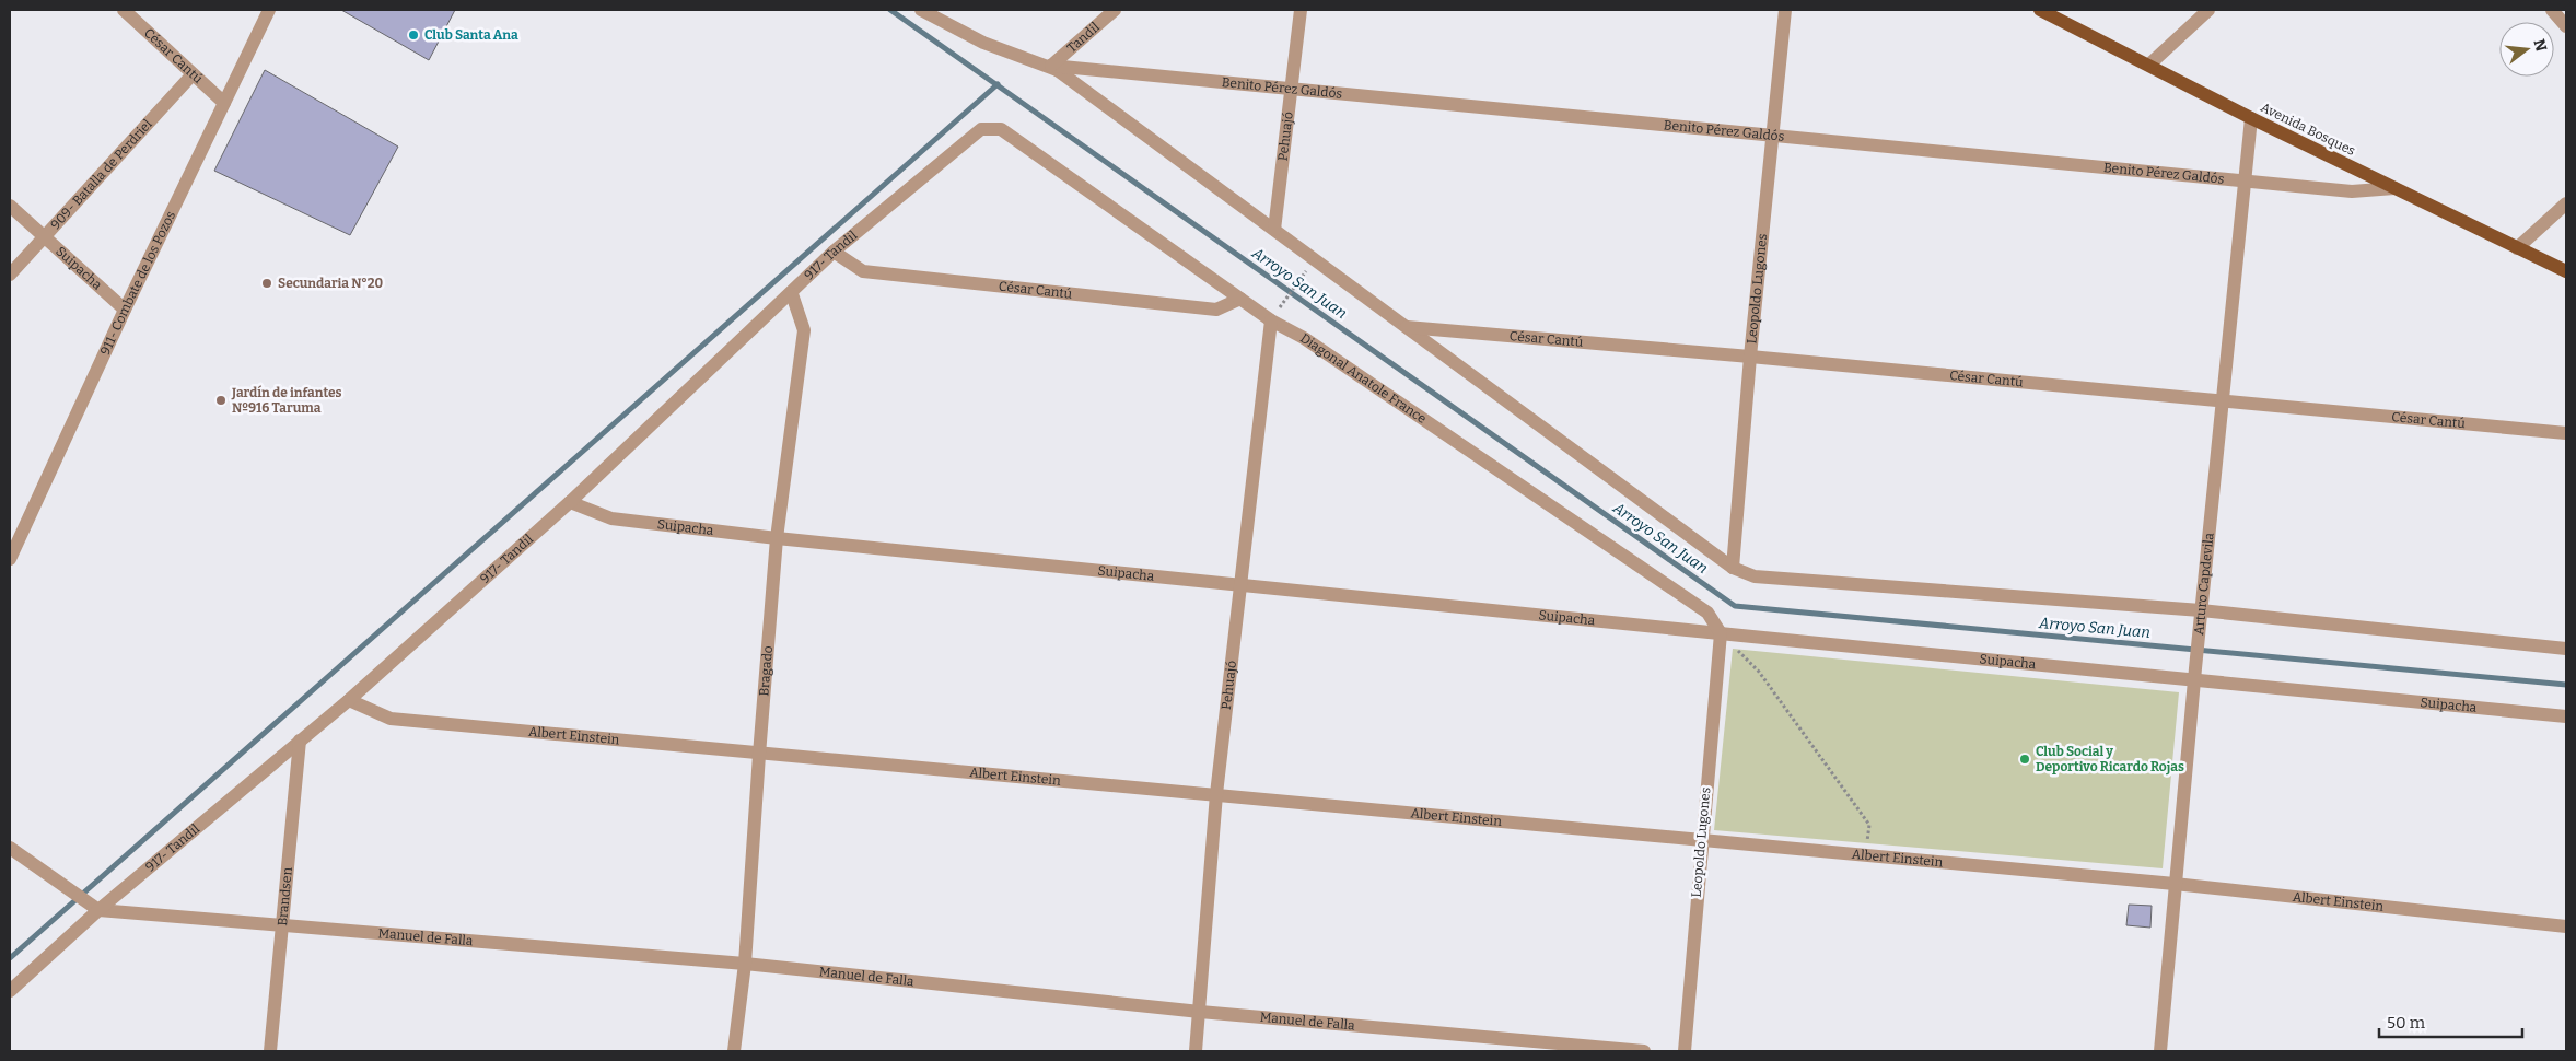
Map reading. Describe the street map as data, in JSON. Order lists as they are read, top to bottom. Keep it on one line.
{"streets":{"main road":["Avenida Bosques"],"street":["Tandil","César Cantú","Benito Pérez Galdós","Pehuajó","909- Batalla de Perdriel","917- Tandil","Suipacha","911- Combate de los Pozos","Leopoldo Lugones","Diagonal Anatole France","Arturo Capdevila","Bragado","Albert Einstein","Brandsen","Manuel de Falla"]},"crossings":[["Tandil","Benito Pérez Galdós"],["César Cantú","909- Batalla de Perdriel"],["César Cantú","917- Tandil"],["César Cantú","911- Combate de los Pozos"],["César Cantú","Leopoldo Lugones"],["César Cantú","Diagonal Anatole France"],["César Cantú","Arturo Capdevila"],["Benito Pérez Galdós","Avenida Bosques"],["Benito Pérez Galdós","Pehuajó"],["Benito Pérez Galdós","Leopoldo Lugones"],["Benito Pérez Galdós","Arturo Capdevila"],["Avenida Bosques","Arturo Capdevila"],["Pehuajó","Suipacha"],["Pehuajó","Diagonal Anatole France"],["Pehuajó","Albert Einstein"],["Pehuajó","Manuel de Falla"],["909- Batalla de Perdriel","Suipacha"],["917- Tandil","Suipacha"],["917- Tandil","Diagonal Anatole France"],["917- Tandil","Bragado"],["917- Tandil","Albert Einstein"],["917- Tandil","Brandsen"],["917- Tandil","Manuel de Falla"],["Suipacha","911- Combate de los Pozos"],["Suipacha","Leopoldo Lugones"],["Suipacha","Diagonal Anatole France"],["Suipacha","Arturo Capdevila"],["Suipacha","Bragado"],["Leopoldo Lugones","Diagonal Anatole France"],["Leopoldo Lugones","Albert Einstein"],["Arturo Capdevila","Albert Einstein"],["Bragado","Albert Einstein"],["Bragado","Manuel de Falla"],["Brandsen","Manuel de Falla"]],"water":["Arroyo San Juan"],"places":["Club Santa Ana","Secundaria N°20","Jardín de infantes Nº916 Taruma","Club Social y Deportivo Ricardo Rojas"],"scale_bar":"50 m","north":"right"}
